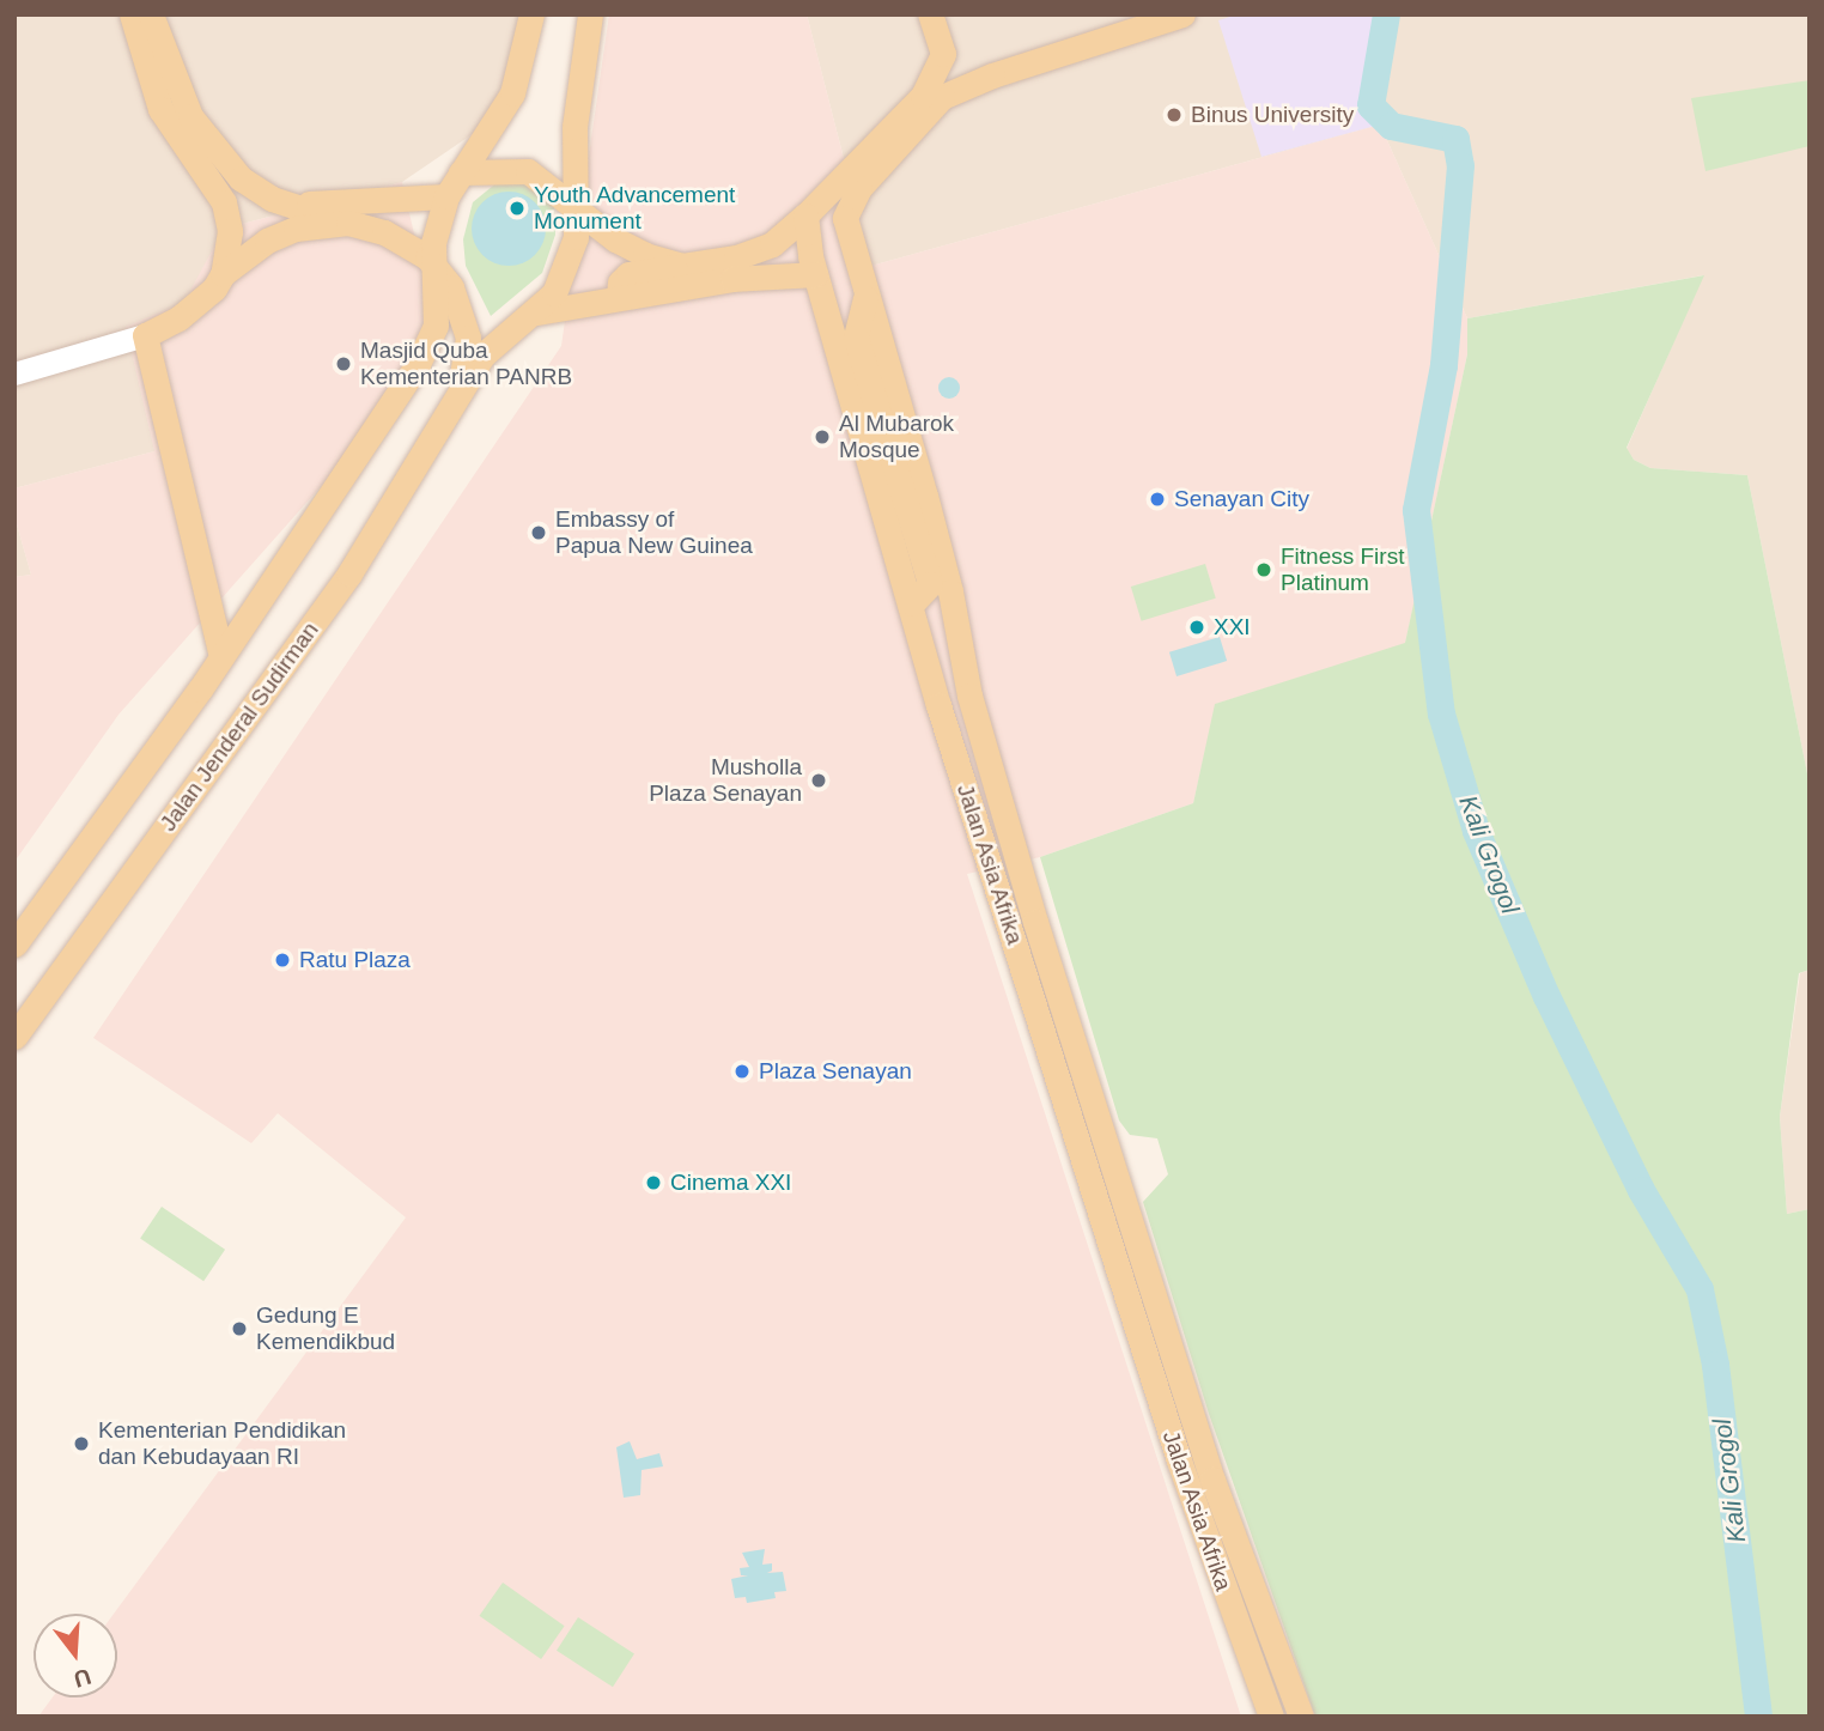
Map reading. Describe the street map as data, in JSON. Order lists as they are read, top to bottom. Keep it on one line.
{"streets":{"main road":["Jalan Jenderal Sudirman","Jalan Asia Afrika"]},"water":["Kali Grogol"],"places":["Binus University","Youth Advancement Monument","Masjid Quba Kementerian PANRB","Al Mubarok Mosque","Senayan City","Embassy of Papua New Guinea","Fitness First Platinum","XXI","Musholla Plaza Senayan","Ratu Plaza","Plaza Senayan","Cinema XXI","Gedung E Kemendikbud","Kementerian Pendidikan dan Kebudayaan RI"],"north":"bottom"}
